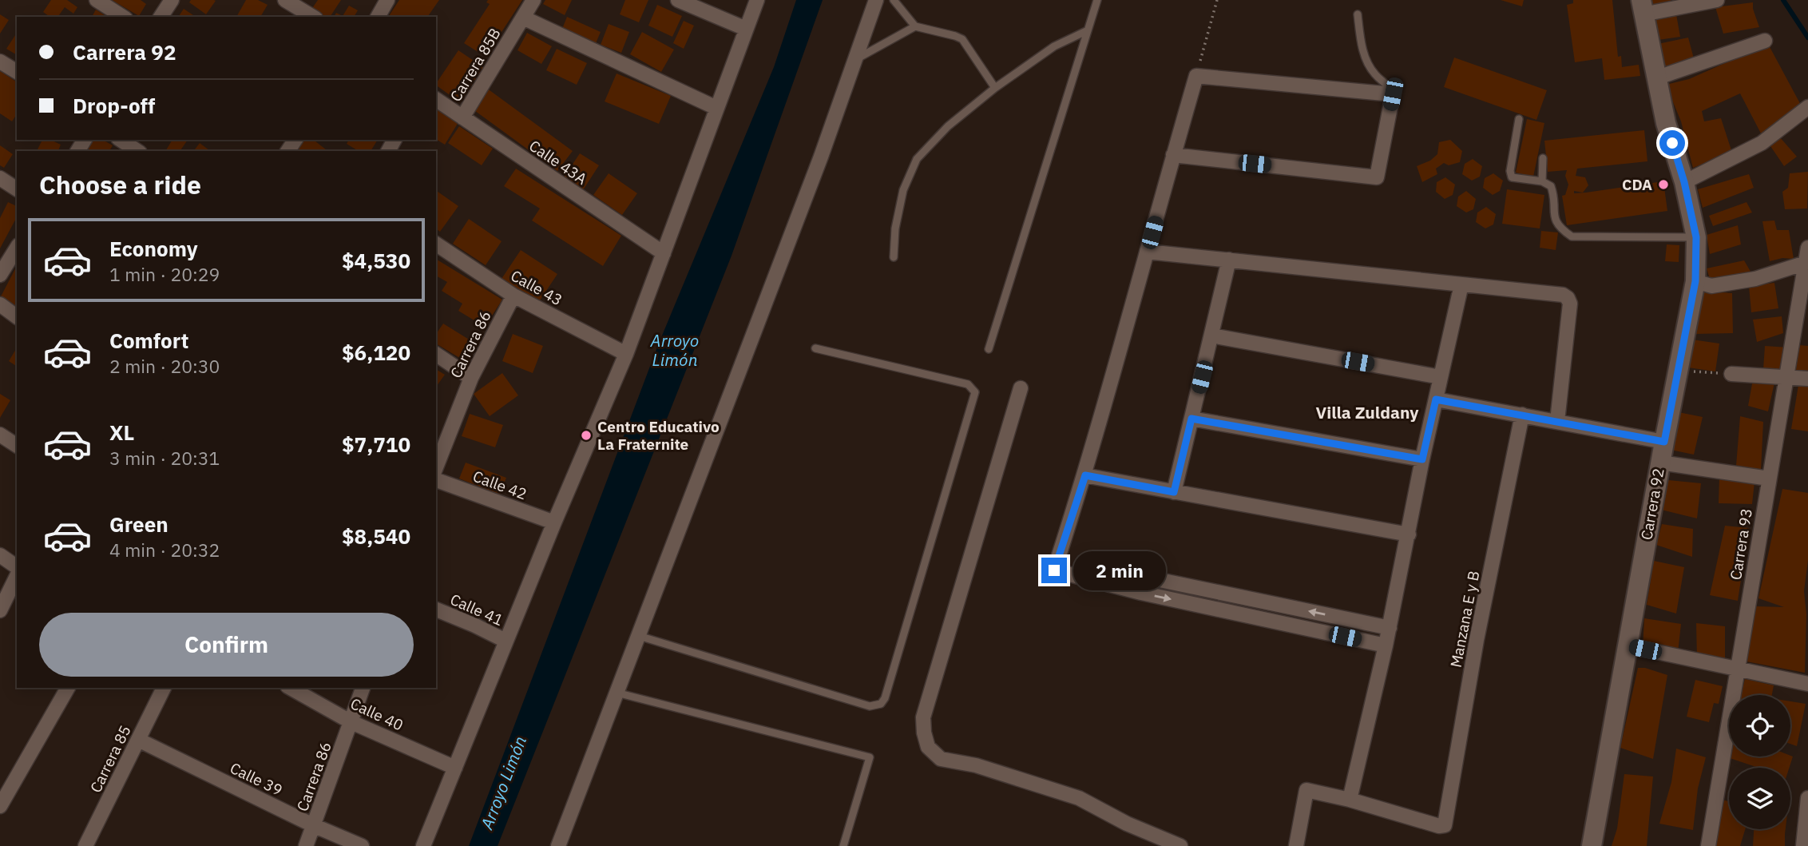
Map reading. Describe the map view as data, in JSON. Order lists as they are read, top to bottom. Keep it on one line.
{"streets":{"street":["Carrera 85B","Calle 43A","Calle 43","Carrera 86","Calle 42","Carrera 92","Carrera 93","Calle 41","Manzana E y B","Calle 40","Carrera 85","Calle 39"]},"crossings":[["Carrera 85B","Calle 43A"],["Calle 43","Carrera 86"],["Carrera 86","Calle 40"],["Carrera 86","Calle 39"],["Carrera 85","Calle 39"]],"districts":["Villa Zuldany"],"water":["Arroyo Limón"],"places":["CDA","Centro Educativo La Fraternite"],"page":{"banner":["Carrera 92","Drop-off"],"heading":"Choose a ride","list":[{"name":"Economy","note":"1 min · 20:29","value":"$4,530"},{"name":"Comfort","note":"2 min · 20:30","value":"$6,120"},{"name":"XL","note":"3 min · 20:31","value":"$7,710"},{"name":"Green","note":"4 min · 20:32","value":"$8,540"}],"bubble":"2 min","buttons":"Confirm"}}
